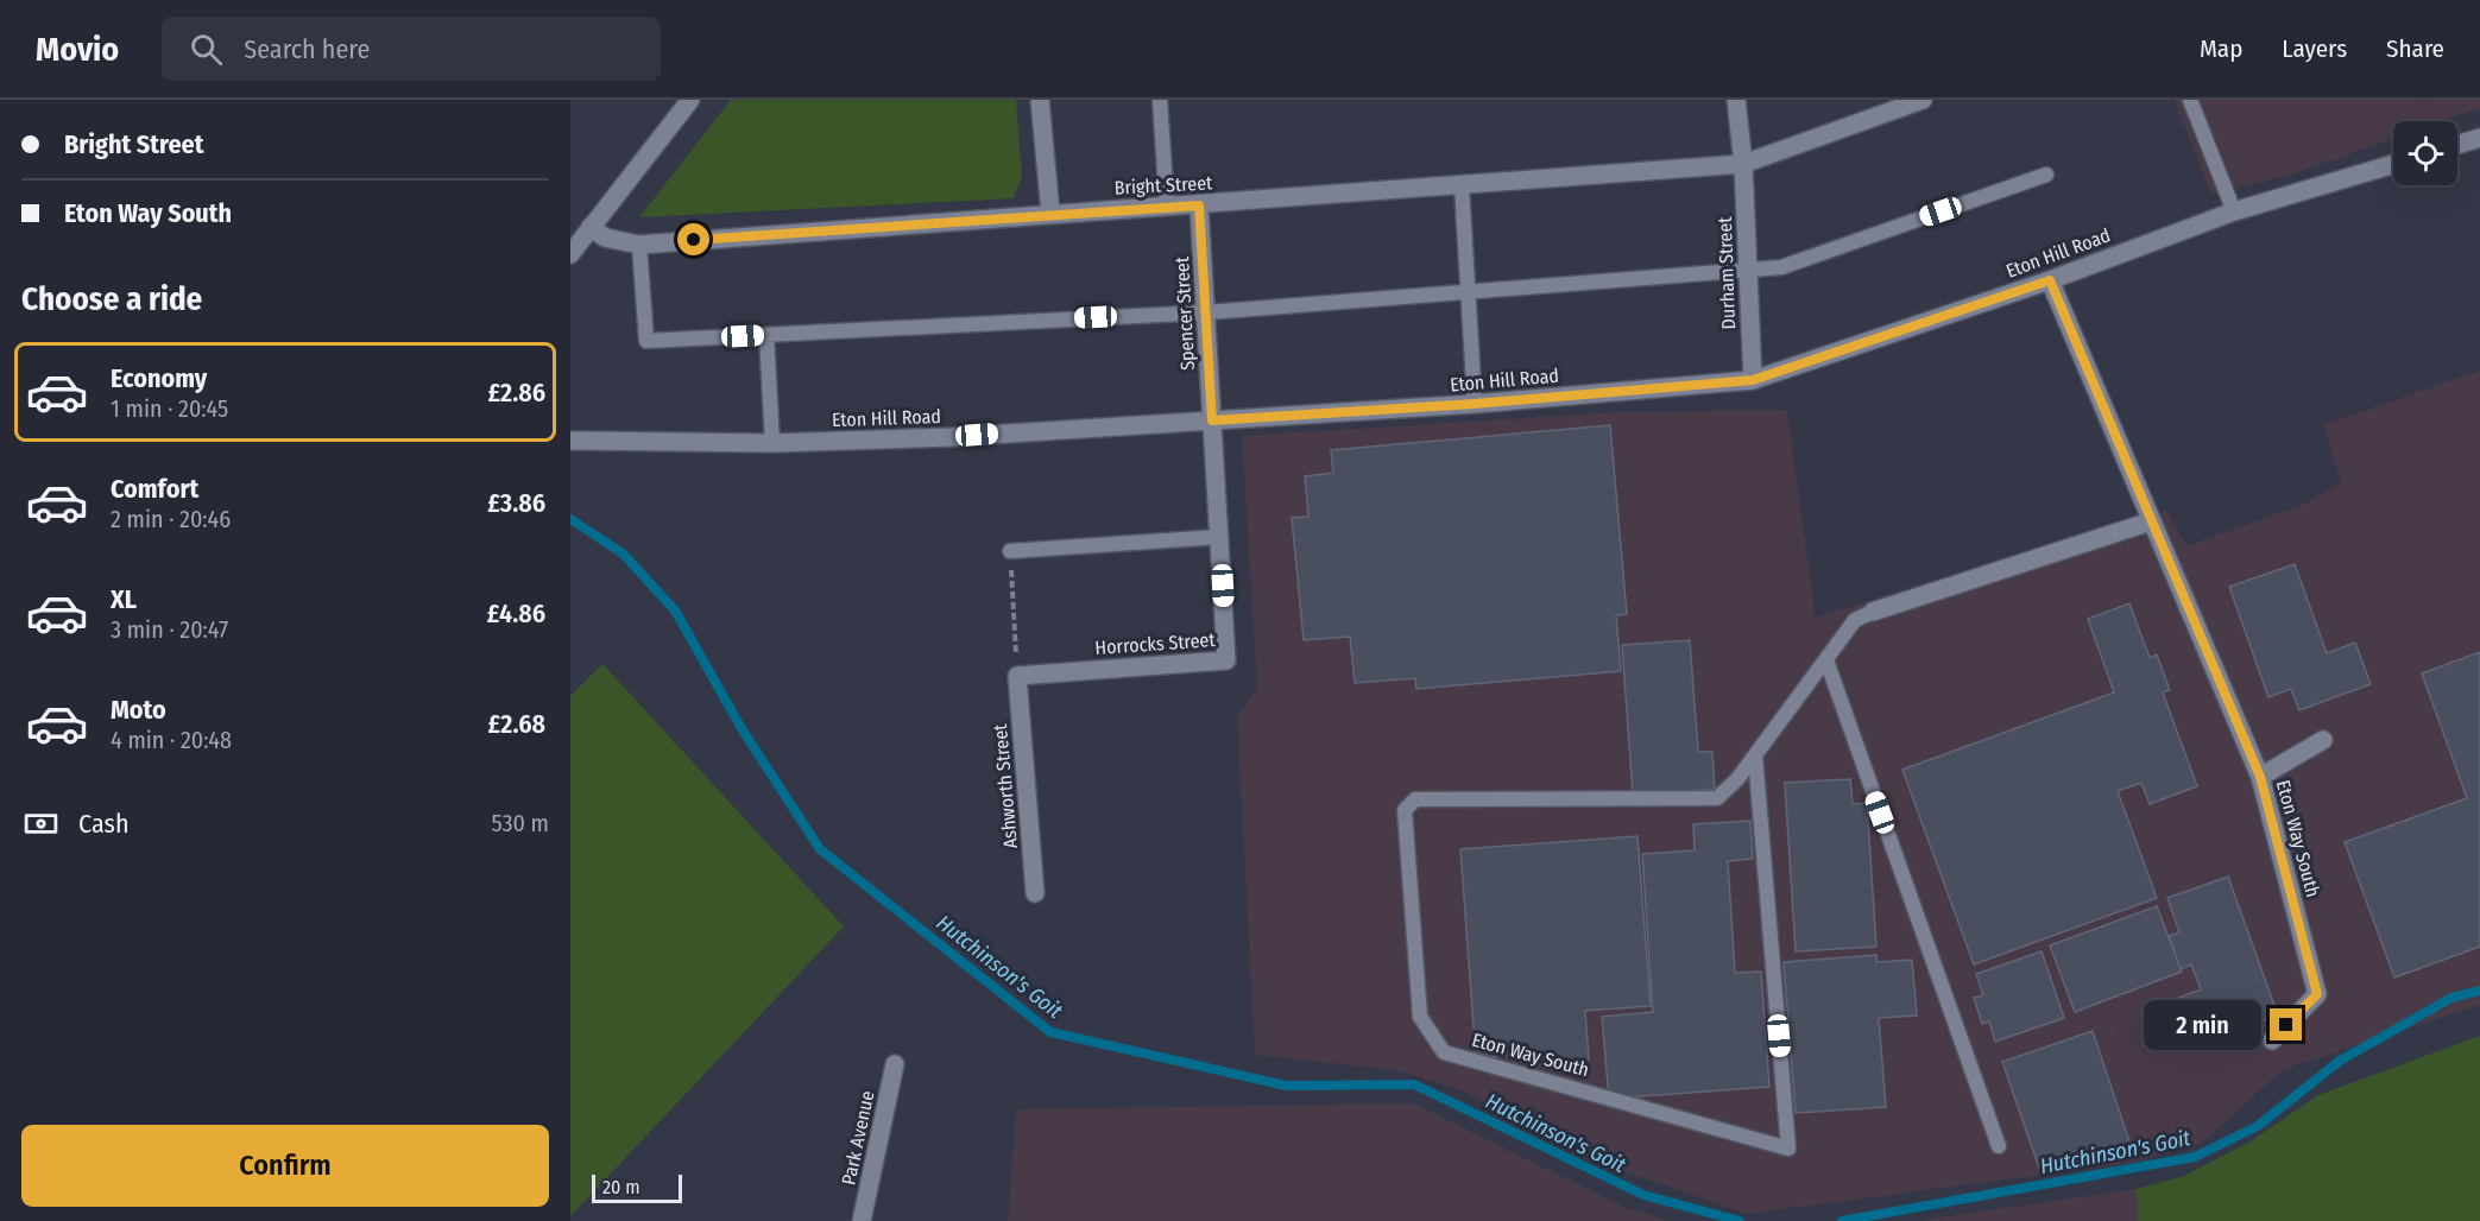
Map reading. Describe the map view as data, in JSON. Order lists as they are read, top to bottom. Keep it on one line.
{"streets":{"street":["Bright Street","Eton Hill Road","Durham Street","Spencer Street","Horrocks Street","Ashworth Street","Eton Way South","Park Avenue"]},"crossings":[["Bright Street","Durham Street"],["Bright Street","Spencer Street"],["Eton Hill Road","Durham Street"],["Eton Hill Road","Spencer Street"],["Eton Hill Road","Horrocks Street"],["Eton Hill Road","Eton Way South"],["Spencer Street","Horrocks Street"],["Horrocks Street","Ashworth Street"]],"water":["Hutchinson's Goit"],"scale_bar":"20 m","page":{"header":"Movio","search":"Search here","nav":["Map","Layers","Share"],"banner":["Bright Street","Eton Way South"],"heading":"Choose a ride","list":[{"name":"Economy","note":"1 min · 20:45","value":"£2.86"},{"name":"Comfort","note":"2 min · 20:46","value":"£3.86"},{"name":"XL","note":"3 min · 20:47","value":"£4.86"},{"name":"Moto","note":"4 min · 20:48","value":"£2.68"}],"pay":["Cash","530 m"],"bubble":"2 min","buttons":"Confirm","scale":"20 m"}}
